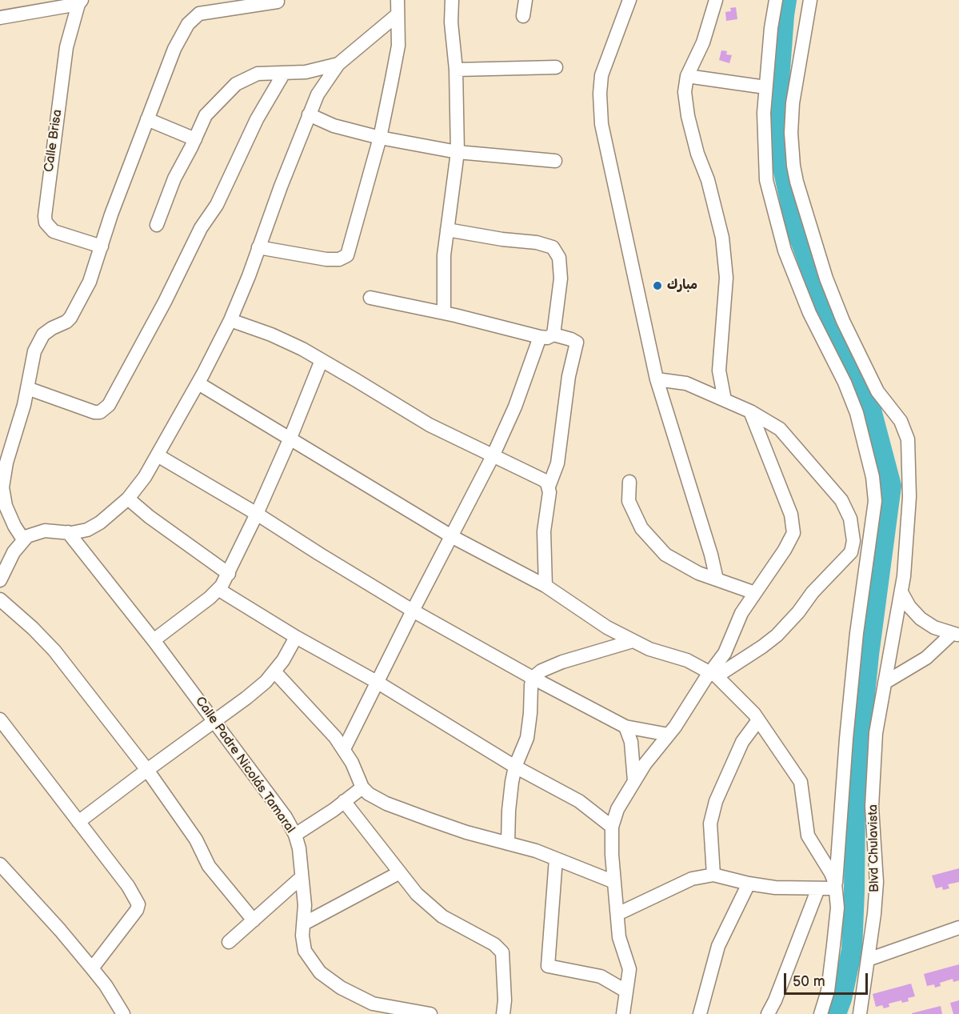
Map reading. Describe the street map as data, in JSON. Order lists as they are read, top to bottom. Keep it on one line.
{"streets":{"street":["Calle Brisa","Calle Padre Nicolás Tamaral","Blvd Chulavista"]},"places":["مبارك"],"scale_bar":"50 m"}
